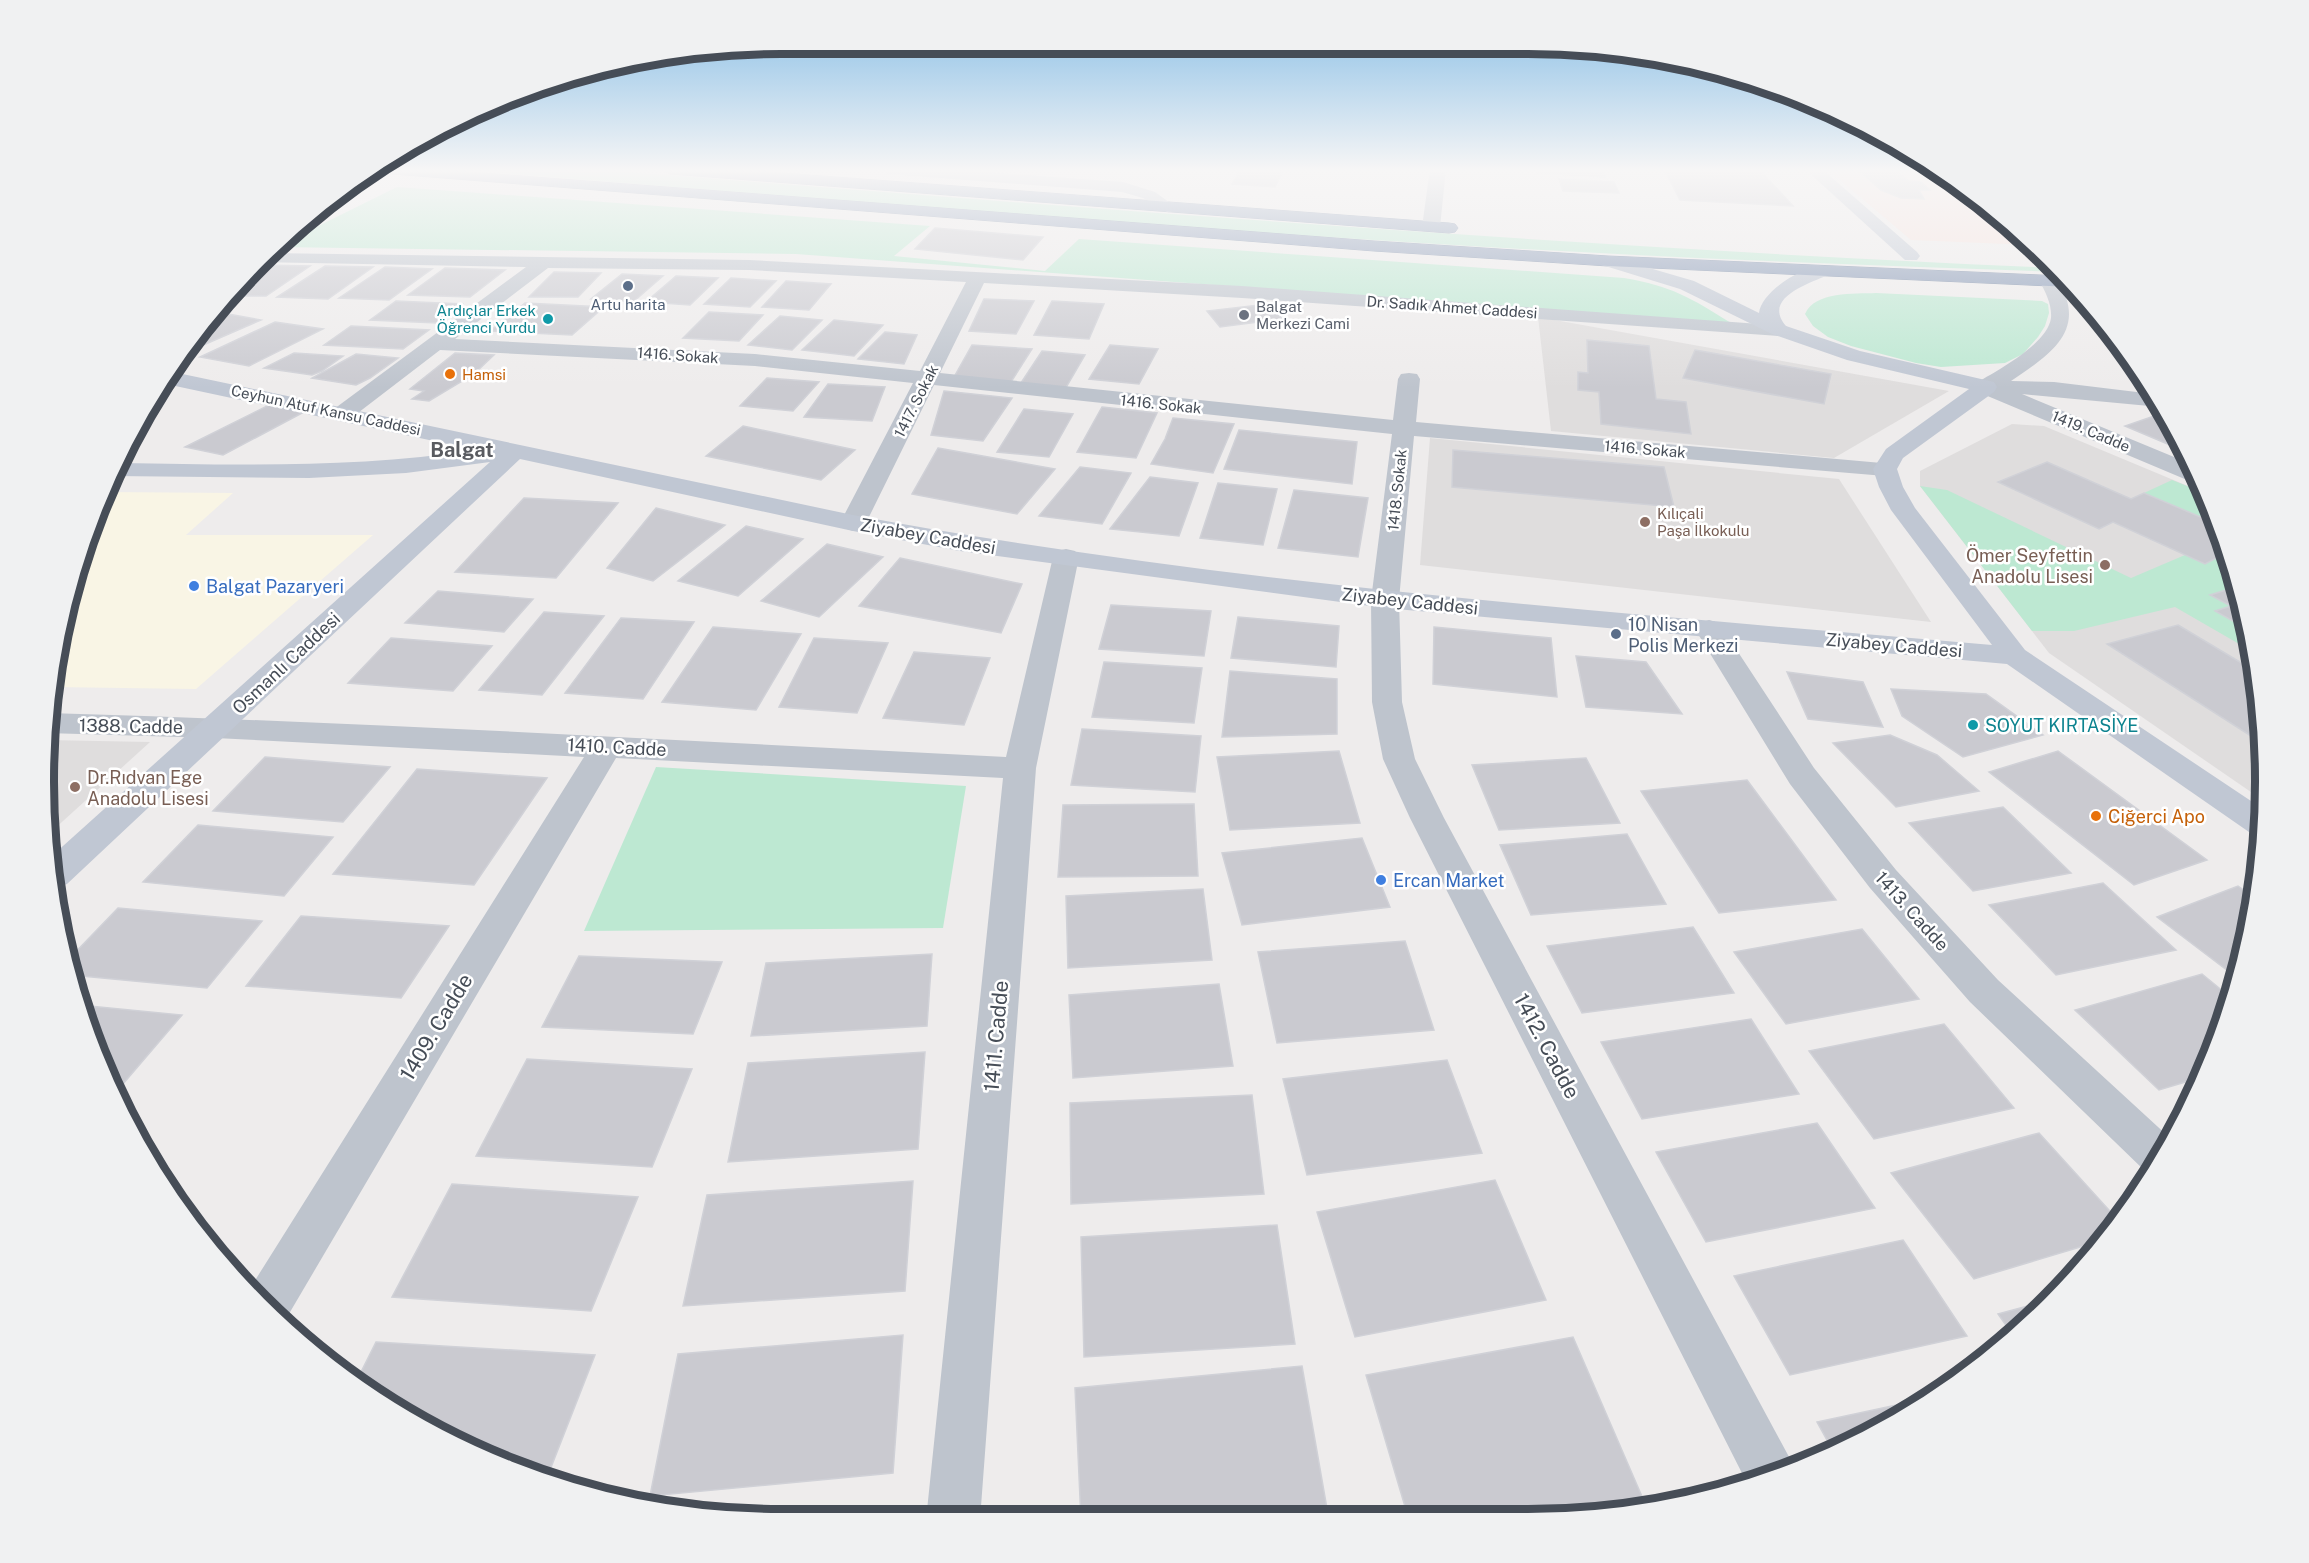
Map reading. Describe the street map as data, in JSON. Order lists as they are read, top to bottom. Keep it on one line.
{"streets":{"main road":["Ceyhun Atuf Kansu Caddesi","Ziyabey Caddesi","Osmanlı Caddesi"],"street":["Dr. Sadık Ahmet Caddesi","1416. Sokak","1417. Sokak","1419. Cadde","1418. Sokak","1388. Cadde","1410. Cadde","1413. Cadde","1409. Cadde","1411. Cadde","1412. Cadde"]},"crossings":[["Dr. Sadık Ahmet Caddesi","1417. Sokak"],["1416. Sokak","1417. Sokak"],["1416. Sokak","1418. Sokak"],["1417. Sokak","Ziyabey Caddesi"],["Ceyhun Atuf Kansu Caddesi","Ziyabey Caddesi"],["Ceyhun Atuf Kansu Caddesi","Osmanlı Caddesi"],["1418. Sokak","Ziyabey Caddesi"],["1418. Sokak","1412. Cadde"],["Ziyabey Caddesi","Osmanlı Caddesi"],["Ziyabey Caddesi","1413. Cadde"],["Ziyabey Caddesi","1411. Cadde"],["Ziyabey Caddesi","1412. Cadde"],["Osmanlı Caddesi","1388. Cadde"],["Osmanlı Caddesi","1410. Cadde"],["1388. Cadde","1410. Cadde"],["1410. Cadde","1409. Cadde"],["1410. Cadde","1411. Cadde"]],"districts":["Balgat"],"places":["Artu harita","Balgat Merkezi Cami","Ardıçlar Erkek Öğrenci Yurdu","Hamsi","Kılıçali Paşa İlkokulu","Ömer Seyfettin Anadolu Lisesi","Balgat Pazaryeri","10 Nisan Polis Merkezi","SOYUT KIRTASİYE","Dr.Rıdvan Ege Anadolu Lisesi","Ciğerci Apo","Ercan Market"]}
